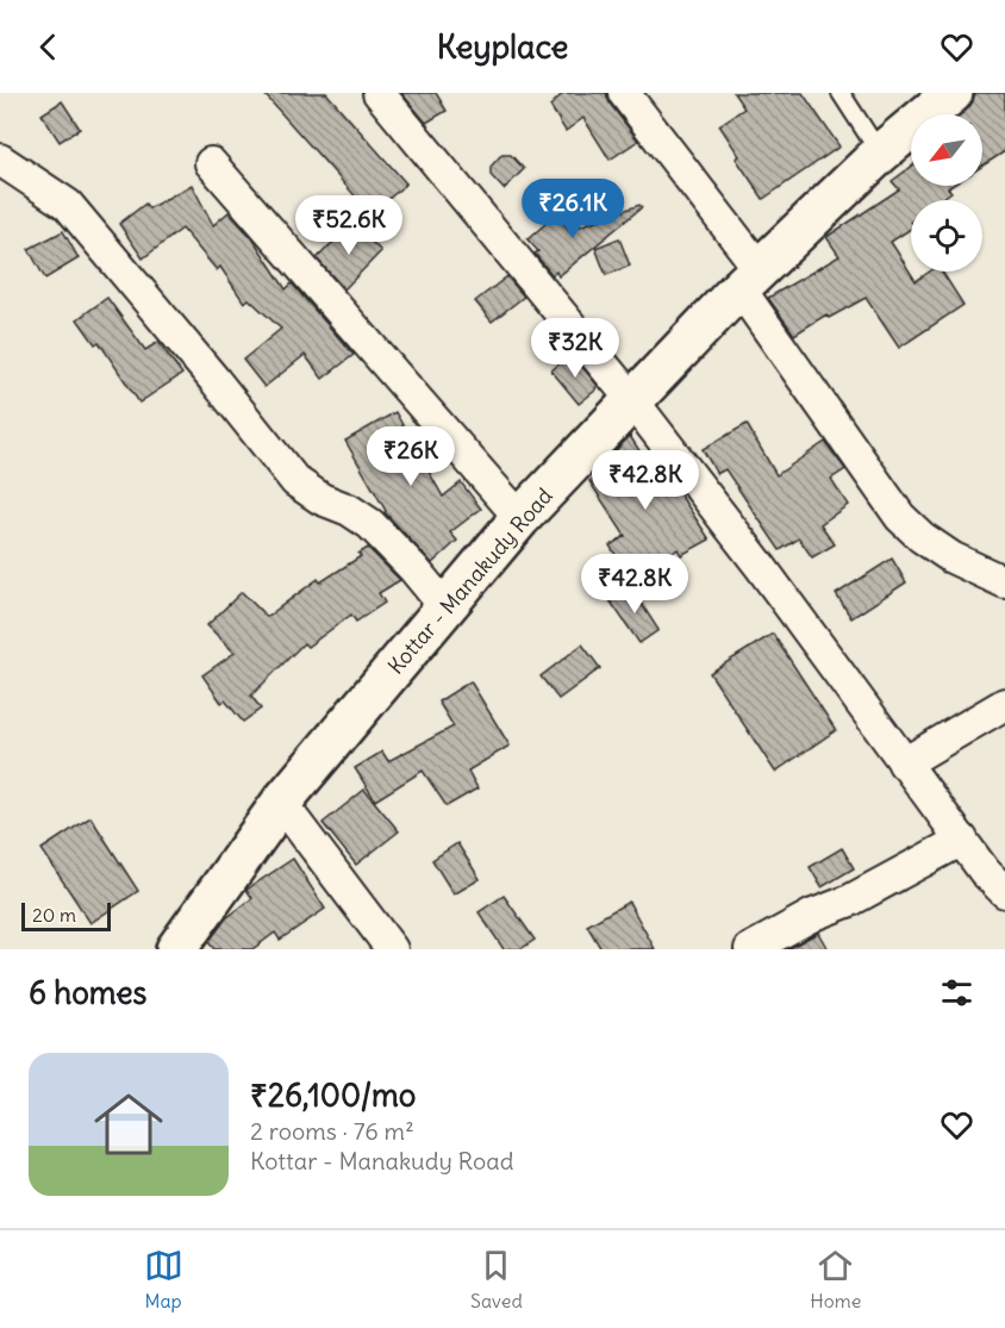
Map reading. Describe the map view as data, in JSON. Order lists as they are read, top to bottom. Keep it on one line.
{"streets":{"main road":["Kottar - Manakudy Road"]},"scale_bar":"20 m","north":"bottom left","page":{"header":"Keyplace","price":["₹26.1K","₹52.6K","₹32K","₹26K","₹42.8K","₹42.8K"],"scale":"20 m","heading":"6 homes","list":[{"name":"₹26,100/mo","note":"2 rooms · 76 m² · Kottar - Manakudy Road"}],"tabs":["Map","Saved","Home"]}}
